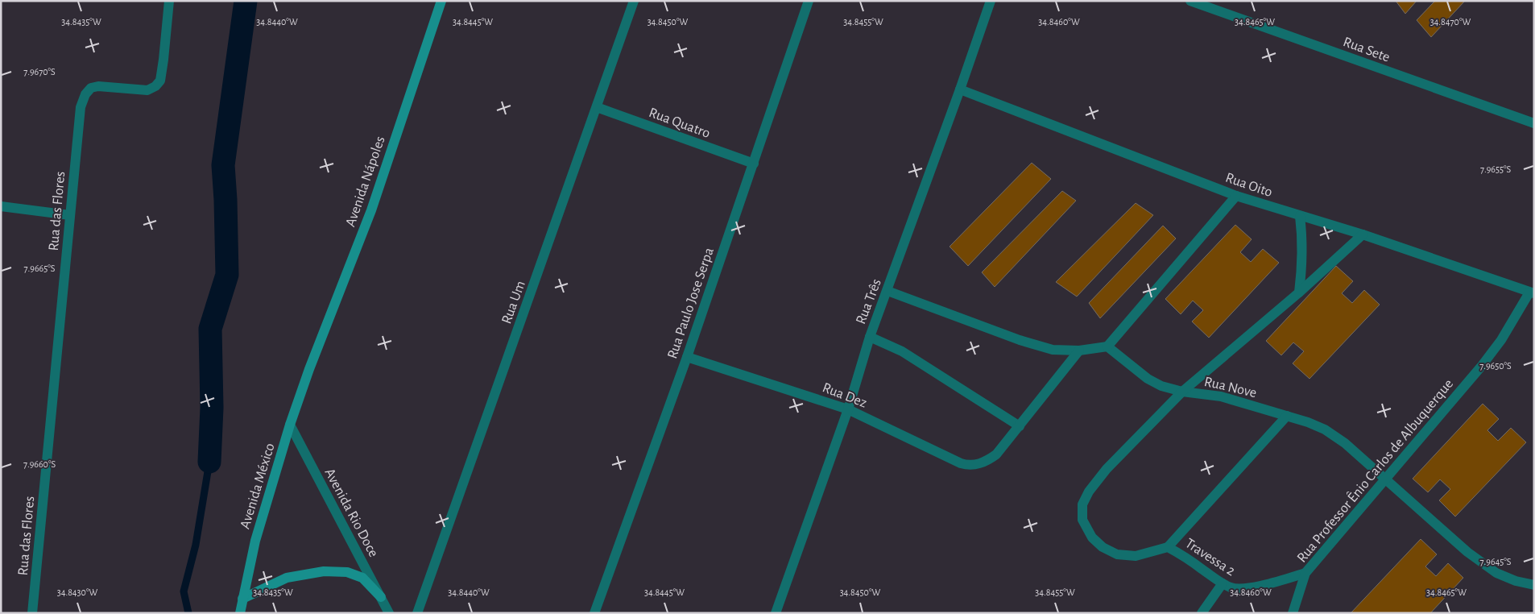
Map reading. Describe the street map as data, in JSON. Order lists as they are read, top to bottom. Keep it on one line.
{"streets":{"main road":["Avenida Nápoles","Avenida México"],"street":["Rua Sete","Rua Quatro","Rua Oito","Rua das Flores","Rua Três","Rua Um","Rua Paulo Jose Serpa","Rua Nove","Rua Dez","Rua Professor Ênio Carlos de Albuquerque","Avenida Rio Doce","Travessa 2"]},"crossings":[["Rua Quatro","Rua Um"],["Rua Quatro","Rua Paulo Jose Serpa"],["Avenida Nápoles","Avenida México"],["Rua Oito","Rua Três"],["Rua Oito","Rua Professor Ênio Carlos de Albuquerque"],["Rua Três","Rua Dez"],["Rua Paulo Jose Serpa","Rua Dez"],["Rua Nove","Rua Professor Ênio Carlos de Albuquerque"],["Rua Nove","Travessa 2"],["Rua Professor Ênio Carlos de Albuquerque","Travessa 2"],["Avenida México","Avenida Rio Doce"]],"coordinates":["34.8435°W","34.8440°W","34.8445°W","34.8450°W","34.8455°W","34.8460°W","34.8465°W","34.8470°W","7.9670°S","7.9655°S","7.9665°S","7.9650°S","7.9660°S","7.9645°S","34.8430°W"]}
